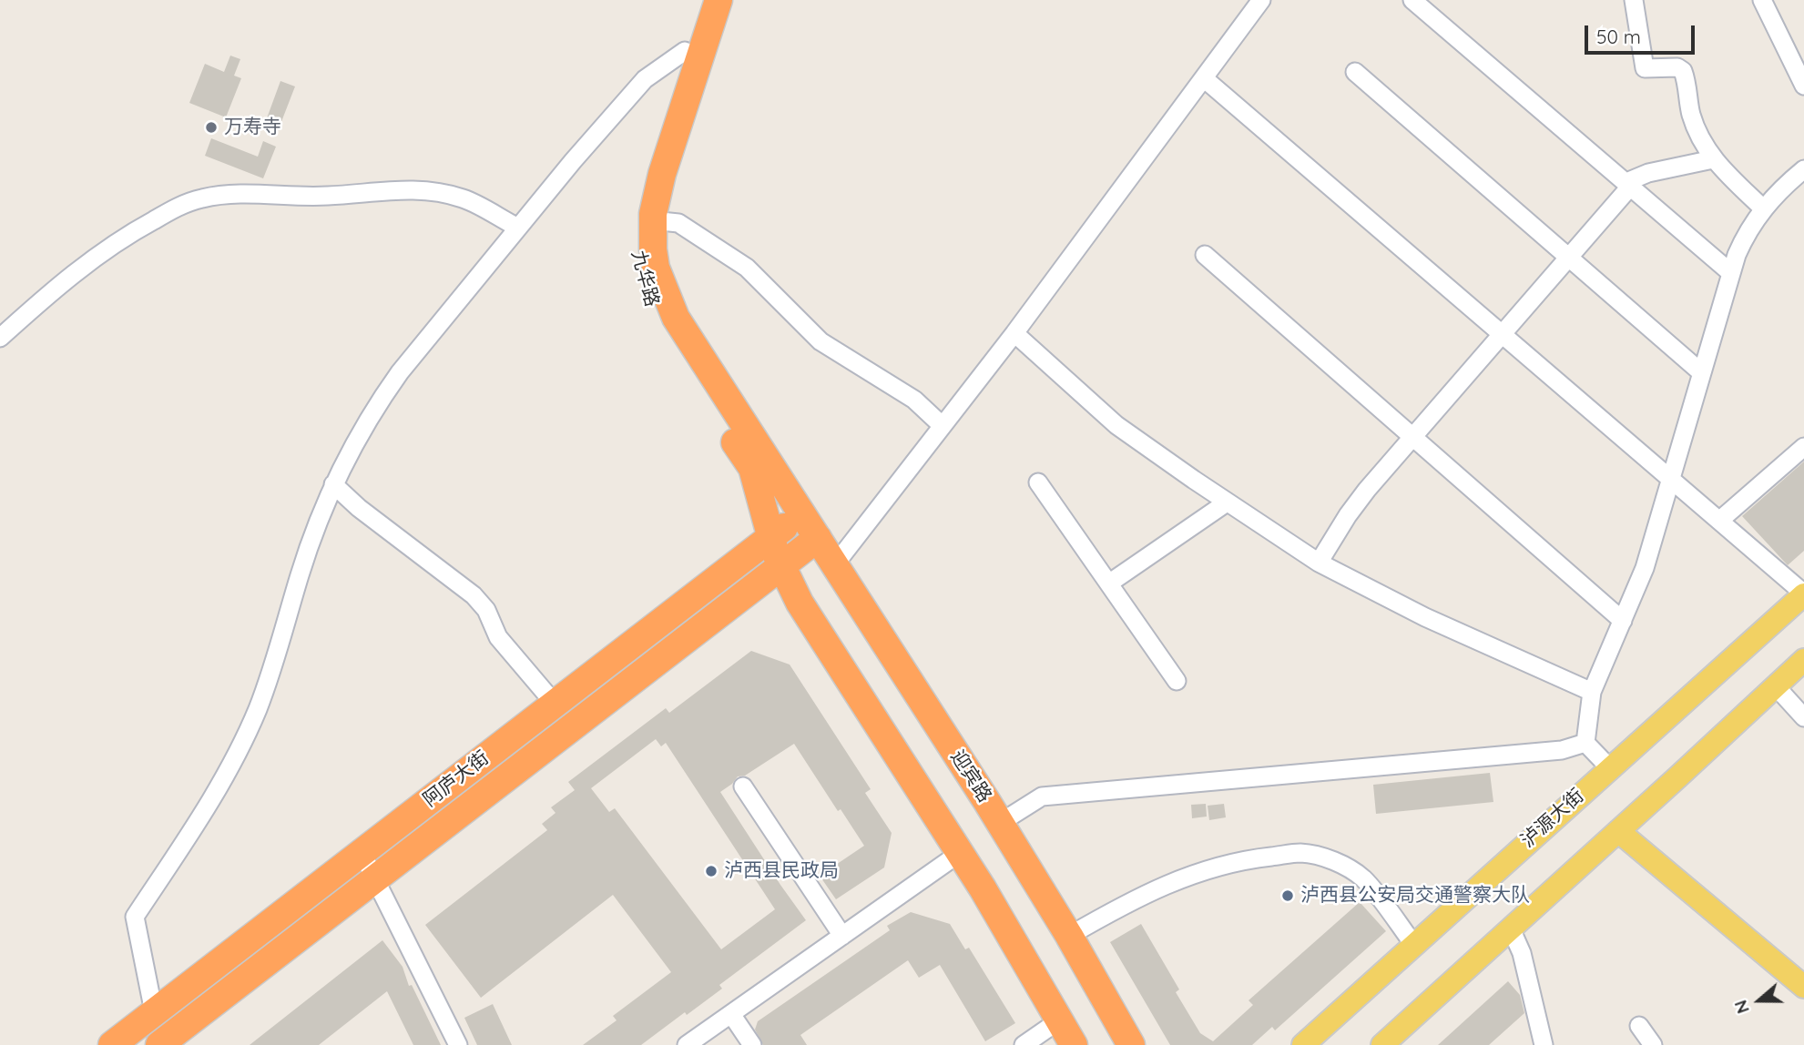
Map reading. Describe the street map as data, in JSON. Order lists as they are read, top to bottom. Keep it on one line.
{"streets":{"highway":["九华路","迎宾路","阿庐大街"],"main road":["泸源大街"]},"crossings":[["九华路","迎宾路"],["九华路","阿庐大街"],["迎宾路","阿庐大街"]],"places":["万寿寺","泸西县民政局","泸西县公安局交通警察大队"],"scale_bar":"50 m","north":"left"}
